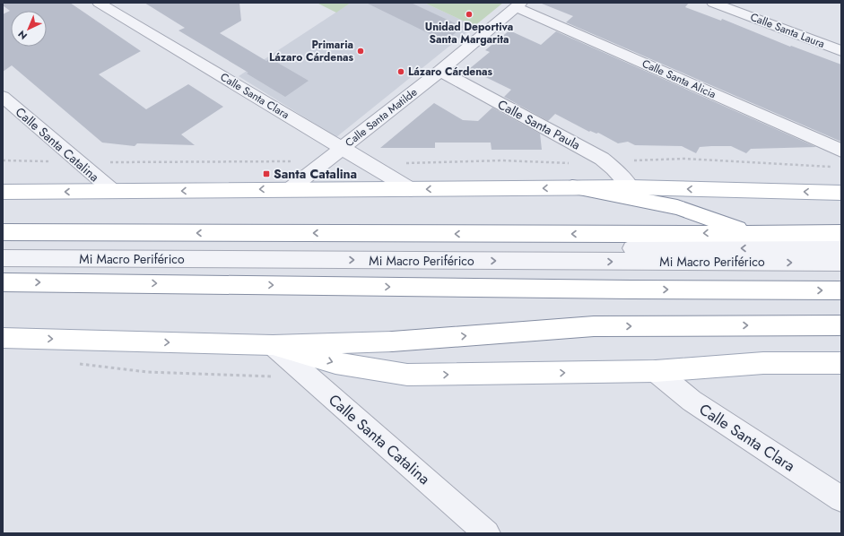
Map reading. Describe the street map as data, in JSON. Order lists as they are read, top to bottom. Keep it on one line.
{"streets":{"street":["Calle Santa Laura","Calle Santa Alicia","Calle Santa Clara","Calle Santa Matilde","Calle Santa Paula","Calle Santa Catalina","Mi Macro Periférico"]},"crossings":[["Calle Santa Alicia","Calle Santa Matilde"],["Calle Santa Clara","Calle Santa Matilde"],["Calle Santa Matilde","Calle Santa Paula"]],"places":{"other":["Unidad Deportiva Santa Margarita","Primaria Lázaro Cárdenas","Lázaro Cárdenas"],"transit":["Santa Catalina"]},"north":"bottom left"}
